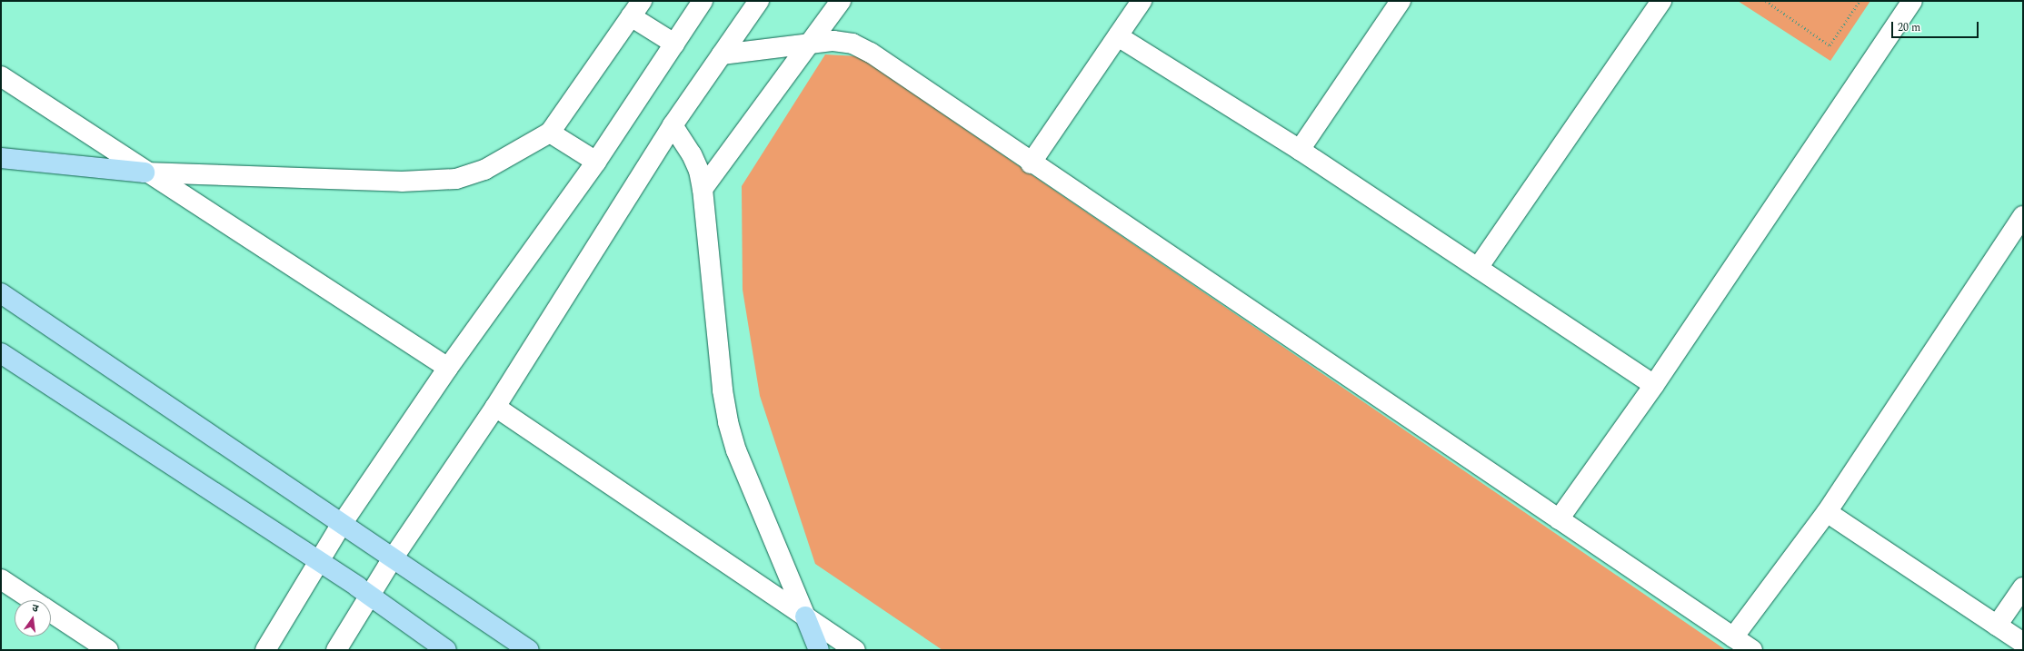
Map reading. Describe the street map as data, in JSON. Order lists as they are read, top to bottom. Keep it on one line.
{"scale_bar":"20 m","north":"top"}
